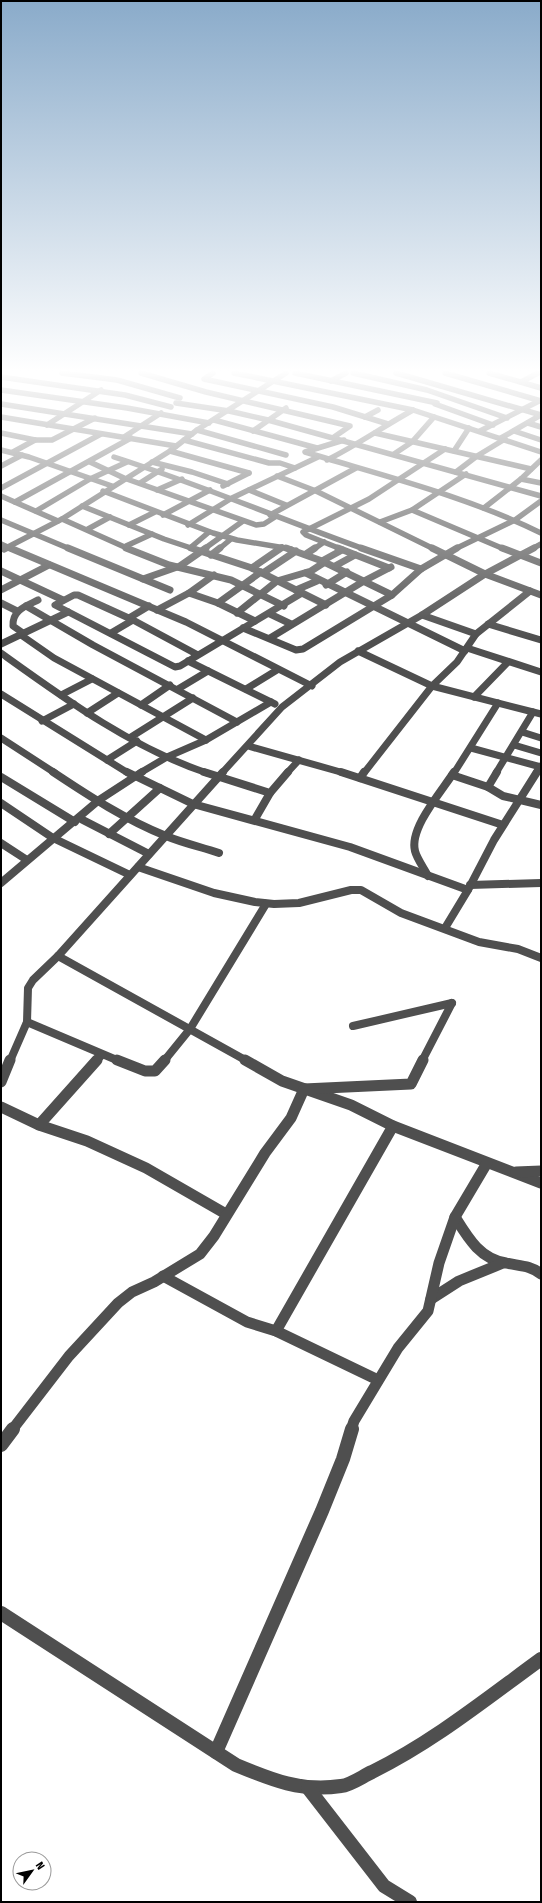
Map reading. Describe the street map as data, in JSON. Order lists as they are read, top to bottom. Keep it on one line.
{"north":"top right"}
